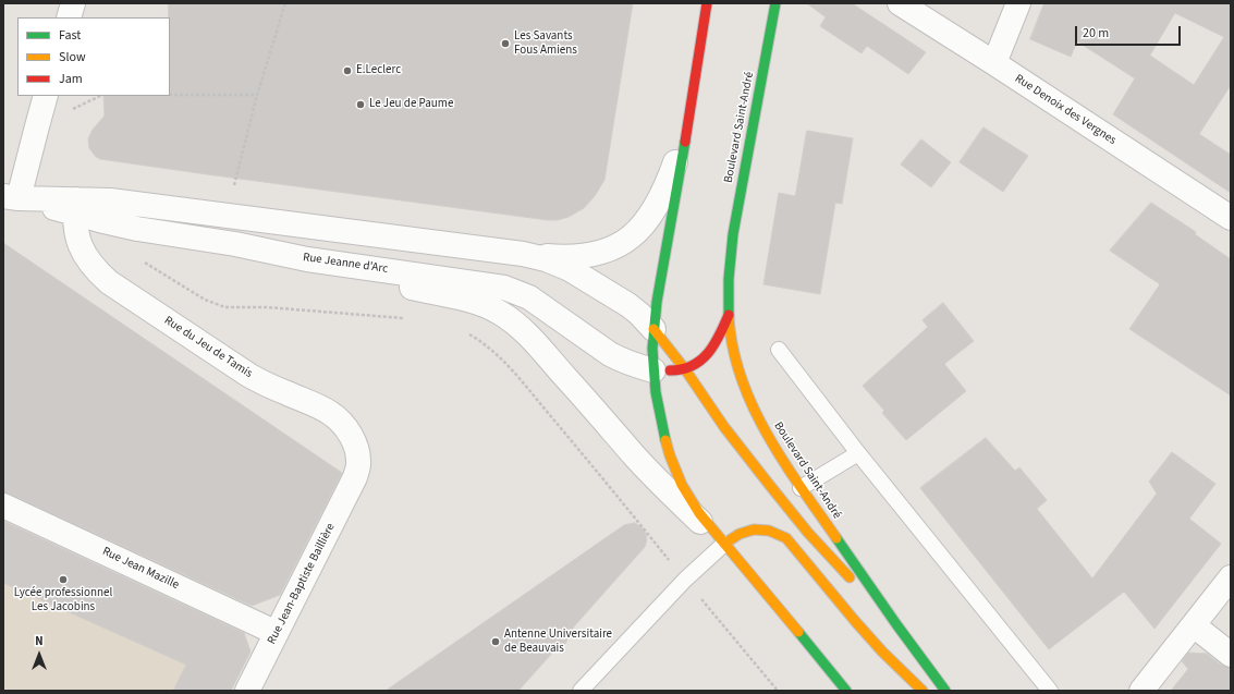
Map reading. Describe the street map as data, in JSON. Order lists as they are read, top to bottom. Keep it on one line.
{"streets":{"main road":["Boulevard Saint-André"],"street":["Rue Denoix des Vergnes","Rue Jeanne d'Arc","Rue du Jeu de Tamis","Rue Jean Mazille","Rue Jean-Baptiste Baillière"]},"crossings":[["Rue Jeanne d'Arc","Rue du Jeu de Tamis"],["Rue du Jeu de Tamis","Rue Jean-Baptiste Baillière"],["Rue Jean Mazille","Rue Jean-Baptiste Baillière"]],"places":["Les Savants Fous Amiens","E.Leclerc","Le Jeu de Paume","Lycée professionnel Les Jacobins","Antenne Universitaire de Beauvais"],"legend":["Fast","Slow","Jam"],"scale_bar":"20 m","north":"top"}
